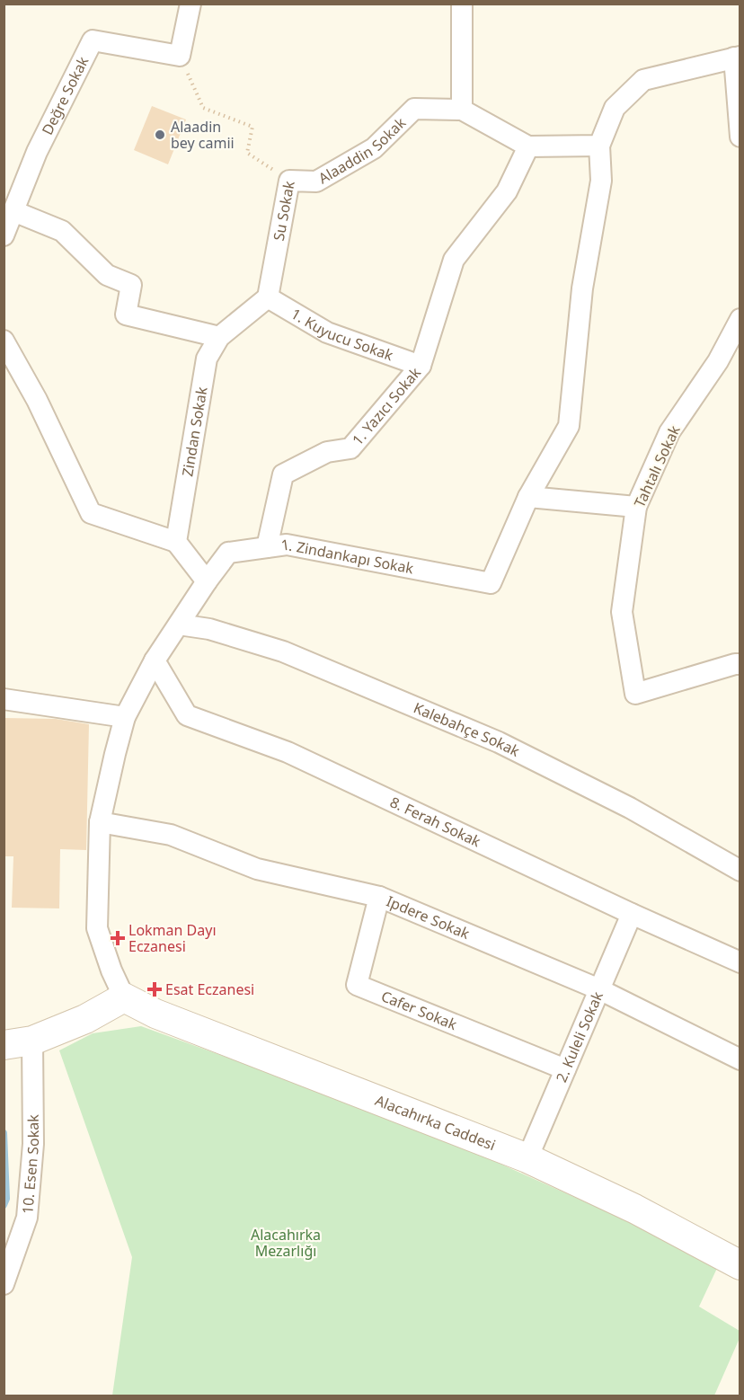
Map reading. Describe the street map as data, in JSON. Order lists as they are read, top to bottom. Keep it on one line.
{"streets":{"main road":["Alacahırka Caddesi"],"street":["Değre Sokak","Alaaddin Sokak","Su Sokak","1. Kuyucu Sokak","1. Yazıcı Sokak","Zindan Sokak","Tahtalı Sokak","1. Zindankapı Sokak","Kalebahçe Sokak","8. Ferah Sokak","Ipdere Sokak","Cafer Sokak","2. Kuleli Sokak","10. Esen Sokak"]},"crossings":[["Değre Sokak","Su Sokak"],["Alaaddin Sokak","Su Sokak"],["Su Sokak","1. Kuyucu Sokak"],["Su Sokak","Zindan Sokak"],["1. Kuyucu Sokak","1. Yazıcı Sokak"],["1. Kuyucu Sokak","Zindan Sokak"],["1. Yazıcı Sokak","1. Zindankapı Sokak"],["1. Zindankapı Sokak","Kalebahçe Sokak"],["1. Zindankapı Sokak","8. Ferah Sokak"],["1. Zindankapı Sokak","Ipdere Sokak"],["1. Zindankapı Sokak","Alacahırka Caddesi"],["8. Ferah Sokak","2. Kuleli Sokak"],["Ipdere Sokak","Cafer Sokak"],["Ipdere Sokak","2. Kuleli Sokak"],["Cafer Sokak","2. Kuleli Sokak"],["2. Kuleli Sokak","Alacahırka Caddesi"]],"parks":["Alacahırka Mezarlığı"],"places":{"other":["Alaadin bey camii"],"health":["Lokman Dayı Eczanesi","Esat Eczanesi"]}}
